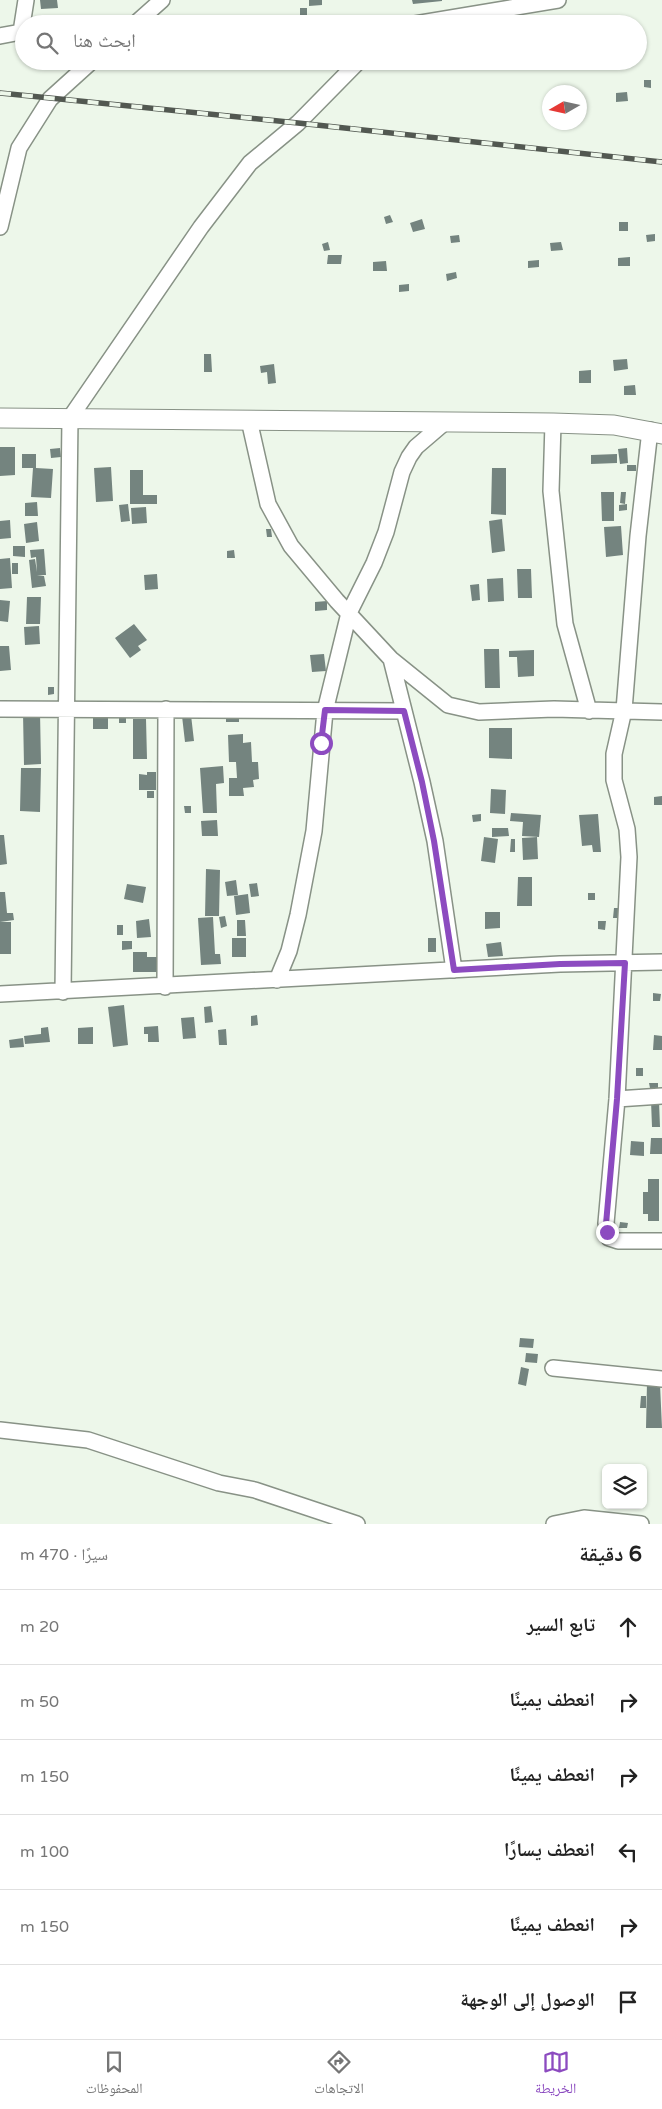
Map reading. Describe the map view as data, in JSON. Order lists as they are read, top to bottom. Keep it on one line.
{"north":"left","page":{"search":"ابحث هنا","heading":["6 دقيقة","سيرًا · 470 m"],"list":[["تابع السير","20 m"],["انعطف يمينًا","50 m"],["انعطف يمينًا","150 m"],["انعطف يسارًا","100 m"],["انعطف يمينًا","150 m"],"الوصول إلى الوجهة"],"nav":["الخريطة","الاتجاهات","المحفوظات"]}}
